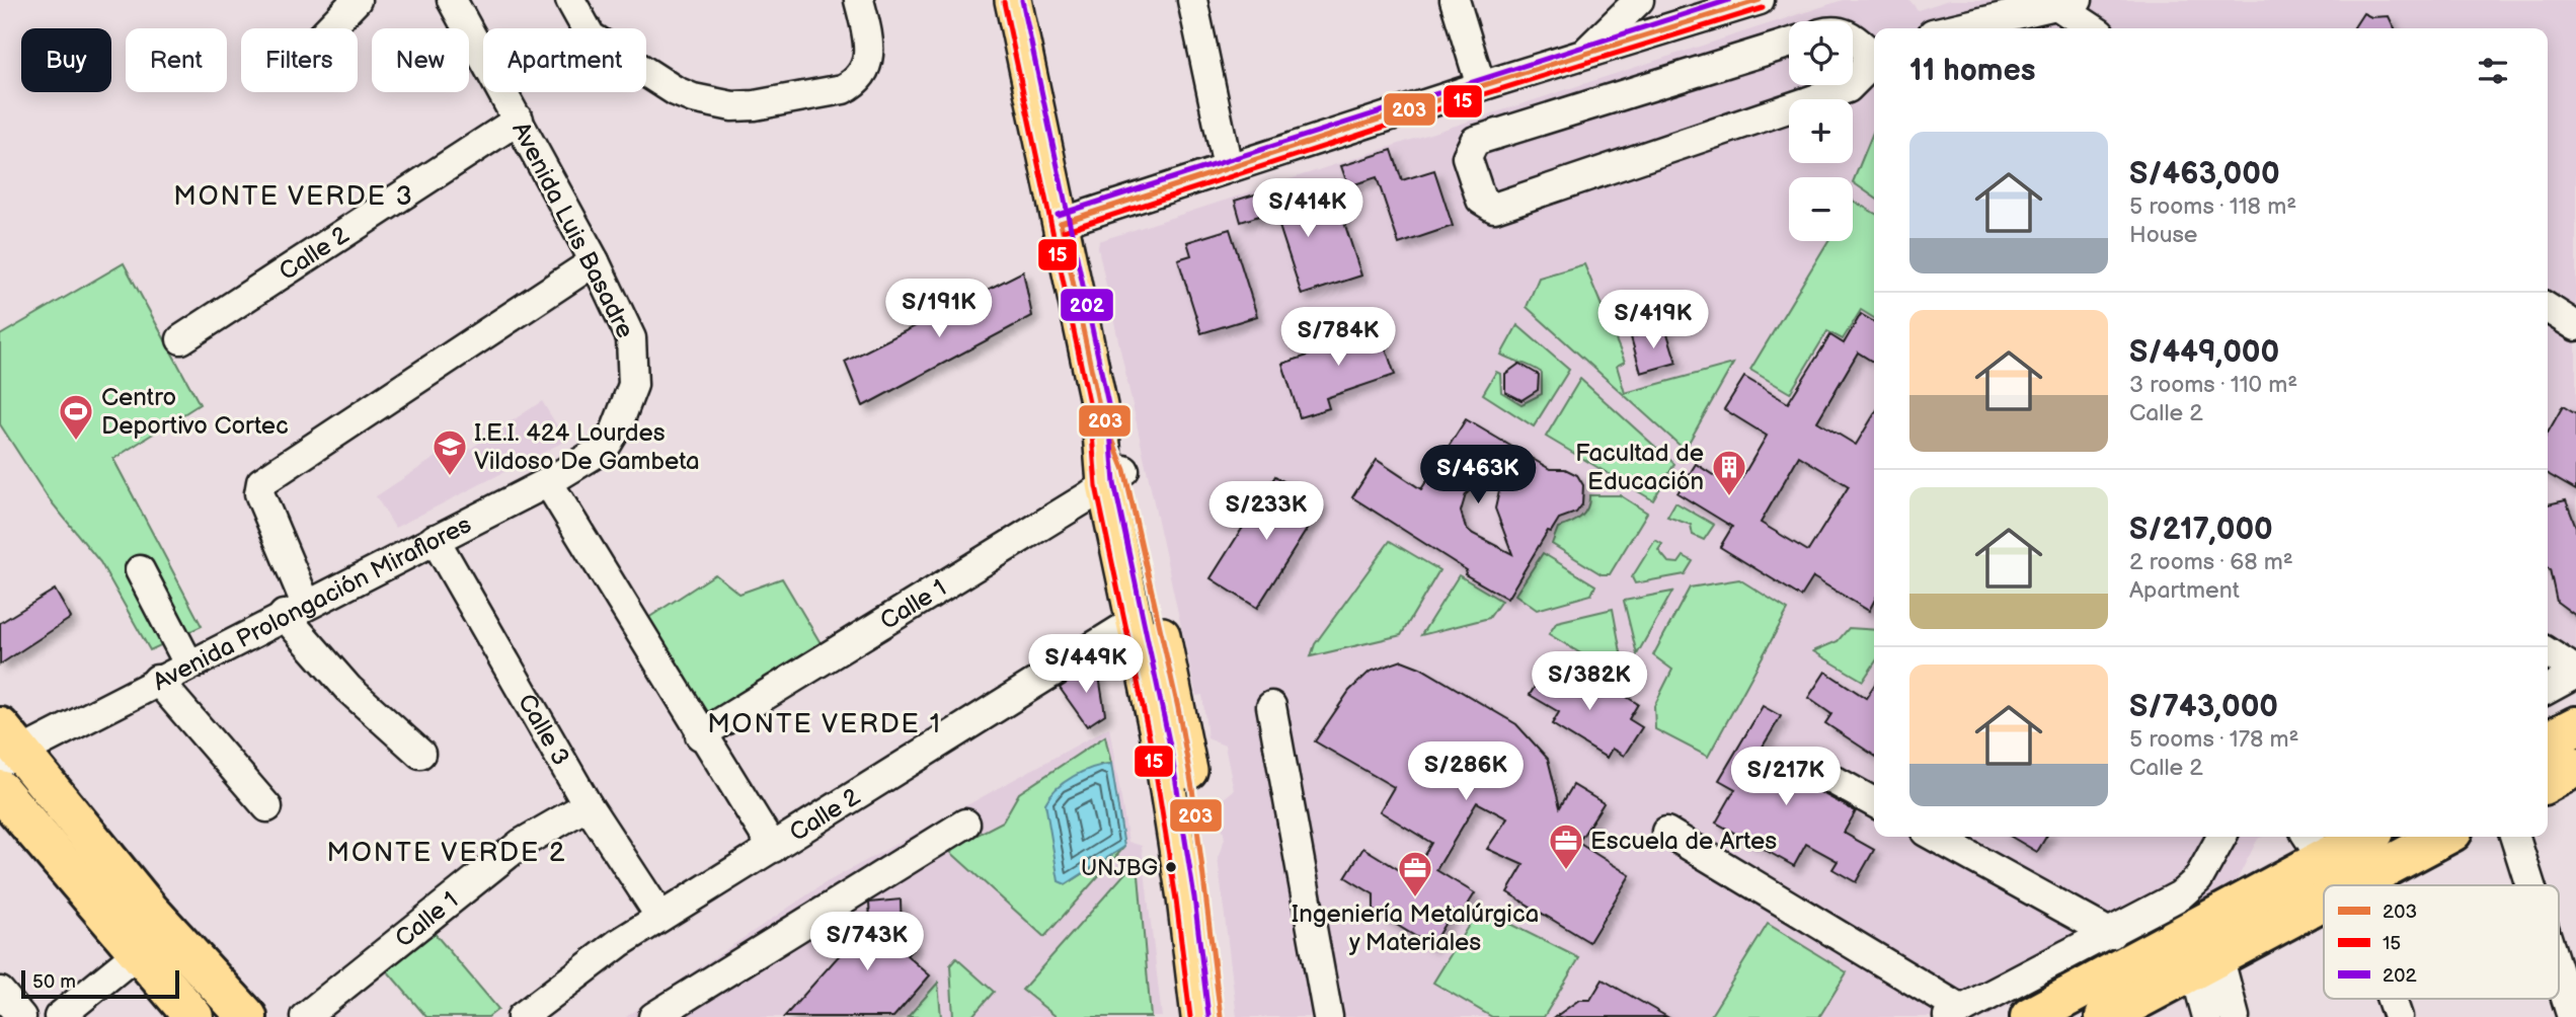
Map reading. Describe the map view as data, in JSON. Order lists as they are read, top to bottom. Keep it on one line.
{"streets":{"street":["Avenida Luis Basadre","Calle 2","Avenida Prolongación Miraflores","Calle 1","Calle 3"]},"crossings":[["Avenida Luis Basadre","Calle 2"],["Avenida Luis Basadre","Avenida Prolongación Miraflores"],["Calle 2","Calle 3"],["Avenida Prolongación Miraflores","Calle 3"],["Calle 1","Calle 3"]],"districts":["MONTE VERDE 3","MONTE VERDE 1","MONTE VERDE 2"],"places":{"sports":["Centro Deportivo Cortec"],"school or university":["I.E.I. 424 Lourdes Vildoso De Gambeta"],"building":["Facultad de Educación"],"other":["UNJBG"],"office":["Escuela de Artes","Ingeniería Metalúrgica y Materiales"]},"lines":["transit line 203","transit line 202","transit line 15"],"legend":["203","15","202"],"scale_bar":"50 m","page":{"map_buttons":["+","−"],"chip":["Buy","Rent","Filters","New","Apartment"],"heading":"11 homes","list":[{"name":"S/463,000","note":"5 rooms · 118 m² · House"},{"name":"S/449,000","note":"3 rooms · 110 m² · Calle 2"},{"name":"S/217,000","note":"2 rooms · 68 m² · Apartment"},{"name":"S/743,000","note":"5 rooms · 178 m² · Calle 2"}],"price":["S/414K","S/191K","S/419K","S/784K","S/463K","S/233K","S/449K","S/382K","S/286K","S/217K","S/743K"],"scale":"50 m"}}
